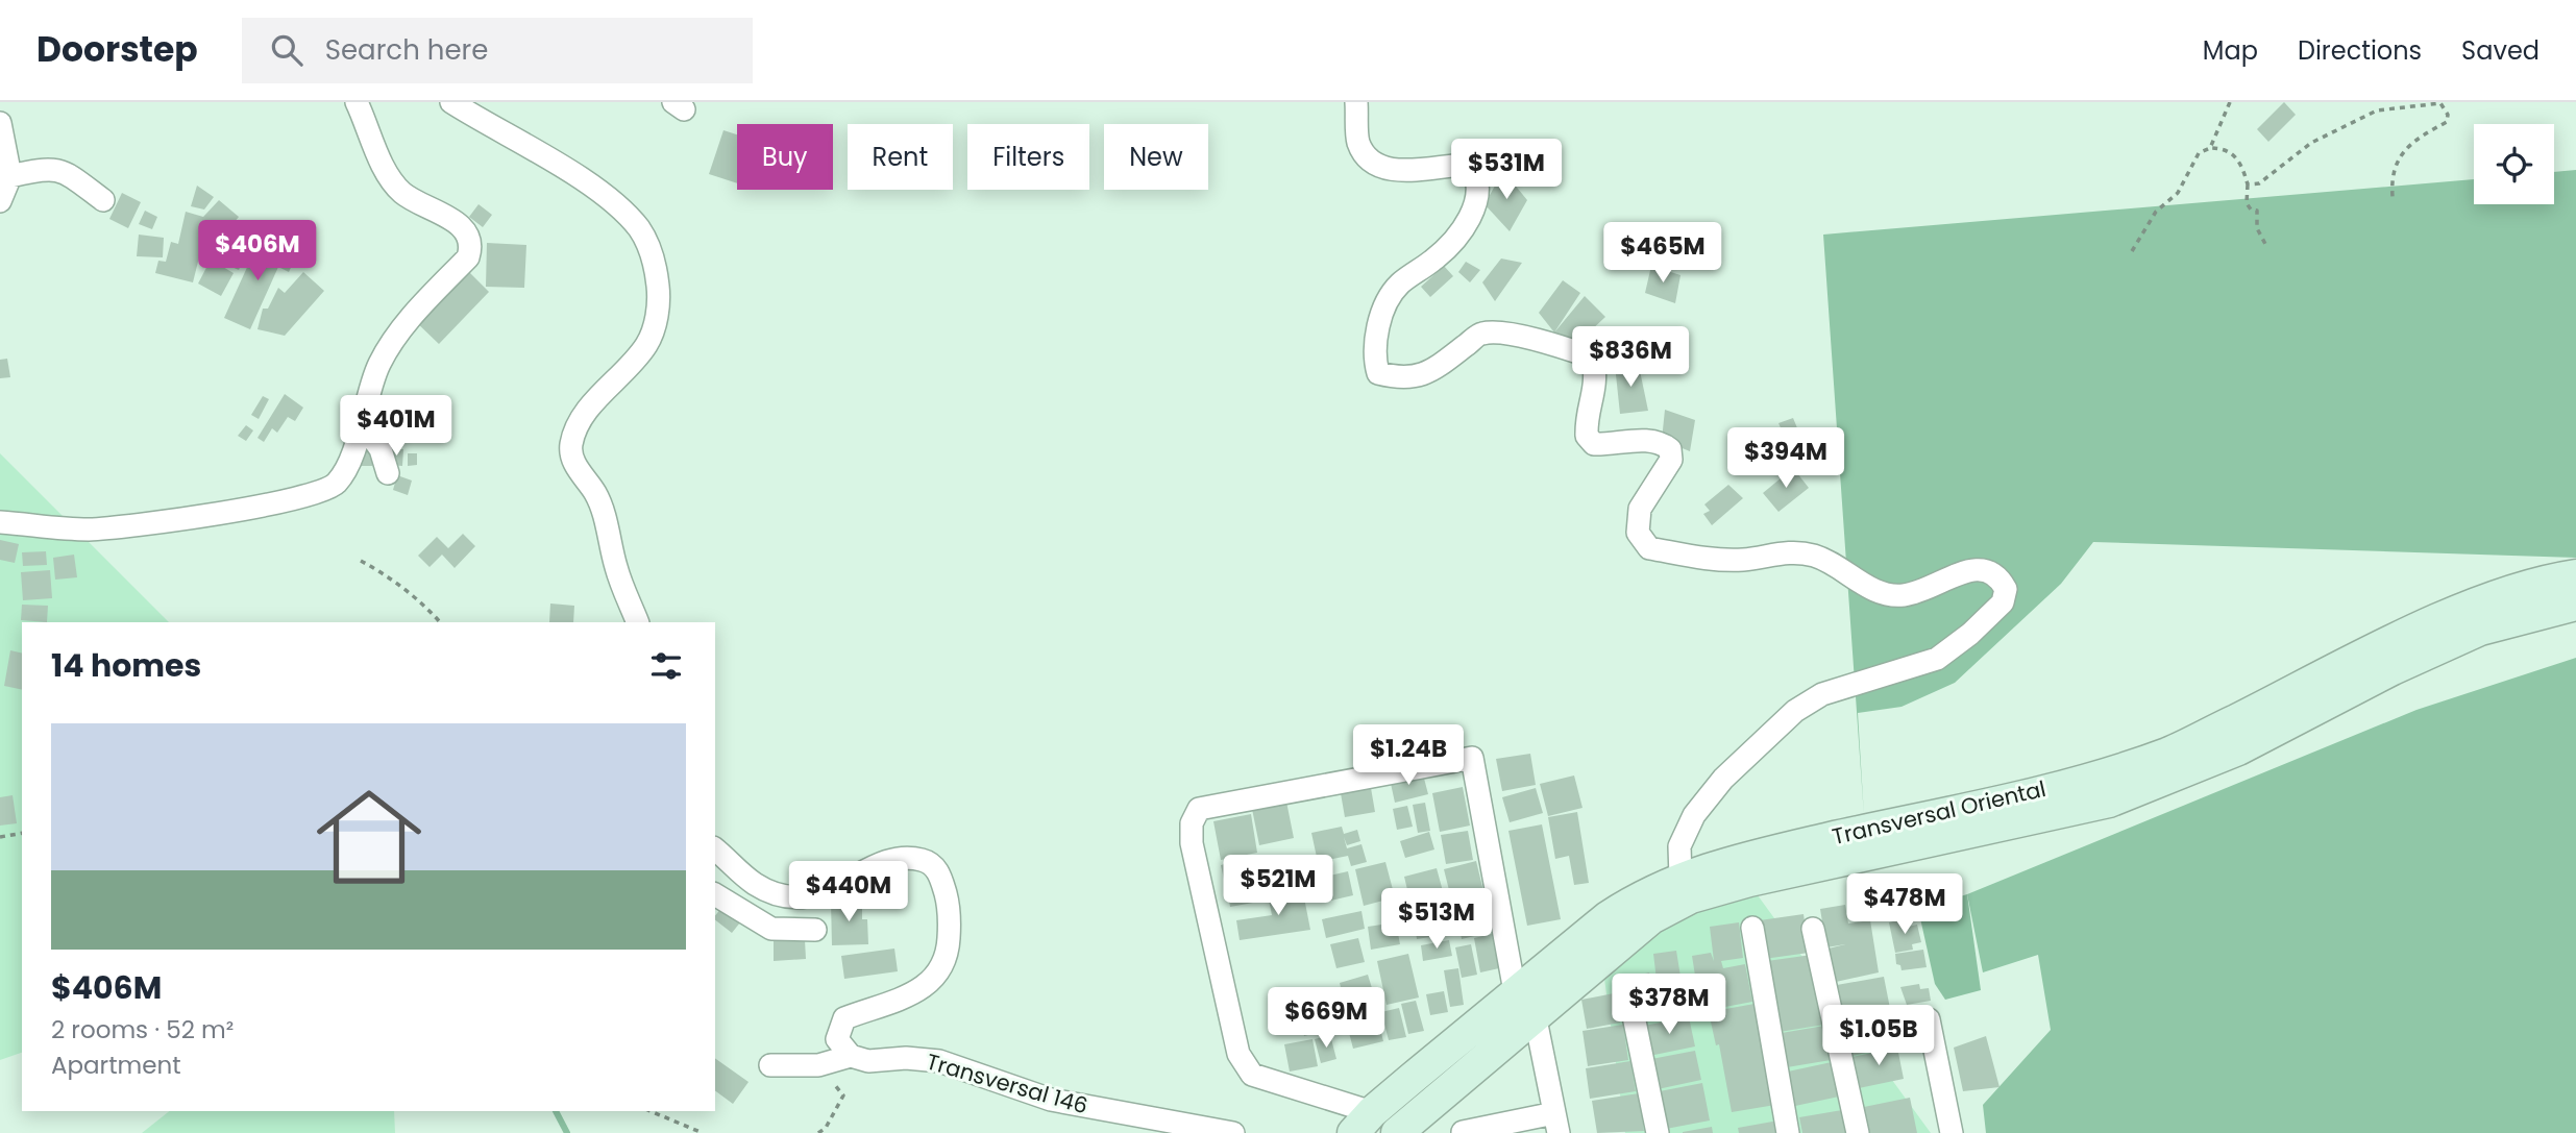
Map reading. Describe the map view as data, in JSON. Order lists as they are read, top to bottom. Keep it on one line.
{"streets":{"main road":["Transversal Oriental"],"street":["Transversal 146"]},"page":{"header":"Doorstep","search":"Search here","nav":["Map","Directions","Saved"],"chip":["Buy","Rent","Filters","New"],"price":["$531M","$406M","$465M","$836M","$401M","$394M","$1.24B","$521M","$440M","$478M","$513M","$378M","$669M","$1.05B"],"heading":"14 homes","list":[{"name":"$406M","note":"2 rooms · 52 m² · Apartment"}]}}
